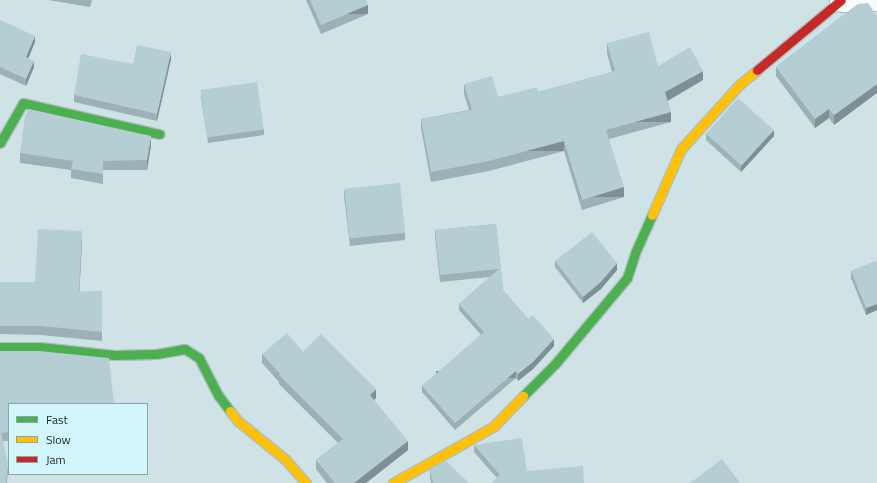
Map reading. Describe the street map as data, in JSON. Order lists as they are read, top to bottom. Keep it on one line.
{"legend":["Fast","Slow","Jam"]}
